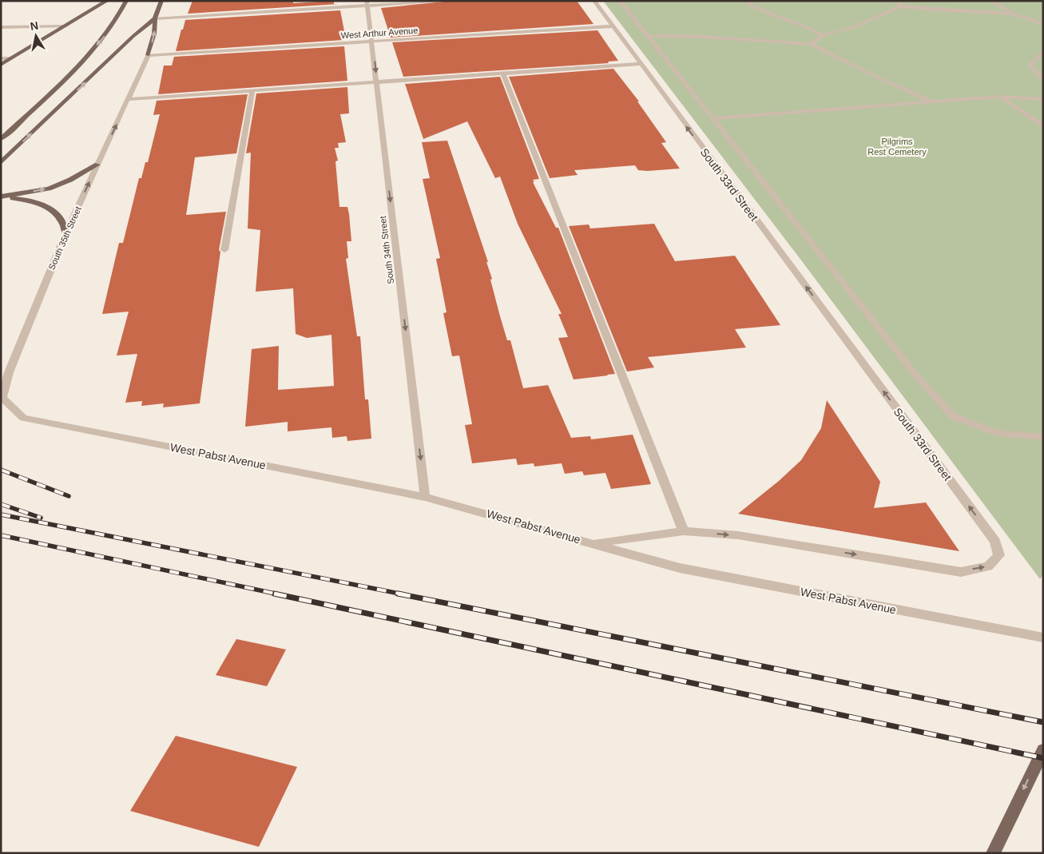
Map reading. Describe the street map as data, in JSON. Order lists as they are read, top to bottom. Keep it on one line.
{"streets":{"street":["West Arthur Avenue","South 33rd Street","South 35th Street","South 34th Street","West Pabst Avenue"]},"crossings":[["West Arthur Avenue","South 33rd Street"],["West Arthur Avenue","South 35th Street"],["West Arthur Avenue","South 34th Street"],["South 33rd Street","West Pabst Avenue"],["South 35th Street","West Pabst Avenue"],["South 34th Street","West Pabst Avenue"]],"one_way":["South 35th Street","South 34th Street"],"parks":["Pilgrims Rest Cemetery"],"north":"top"}
